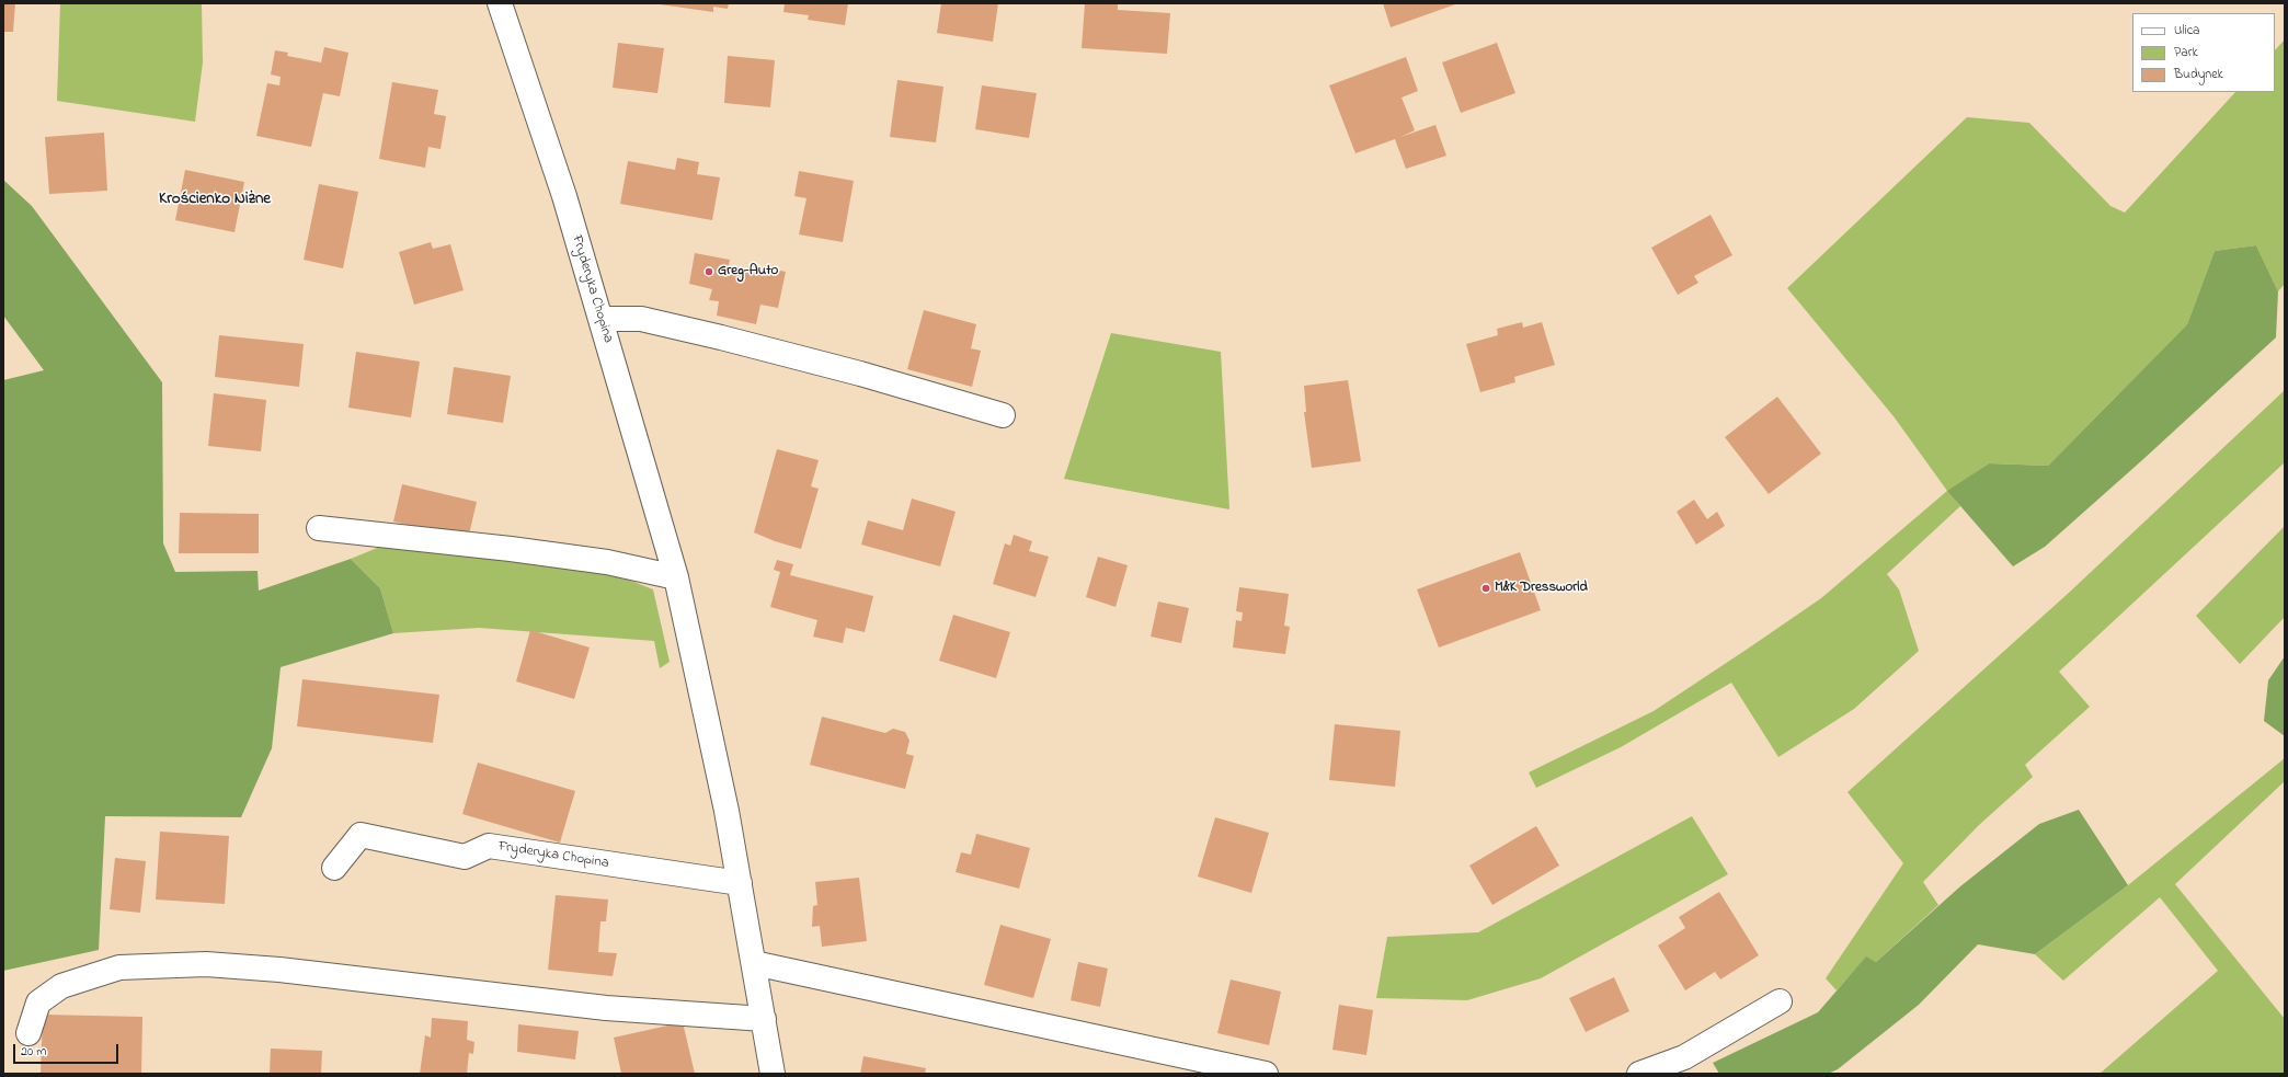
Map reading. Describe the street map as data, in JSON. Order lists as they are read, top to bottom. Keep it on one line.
{"streets":{"street":["Fryderyka Chopina"]},"districts":["Krościenko Niżne"],"places":["Greg-Auto","M&K Dressworld"],"legend":["Ulica","Park","Budynek"],"scale_bar":"20 m"}
